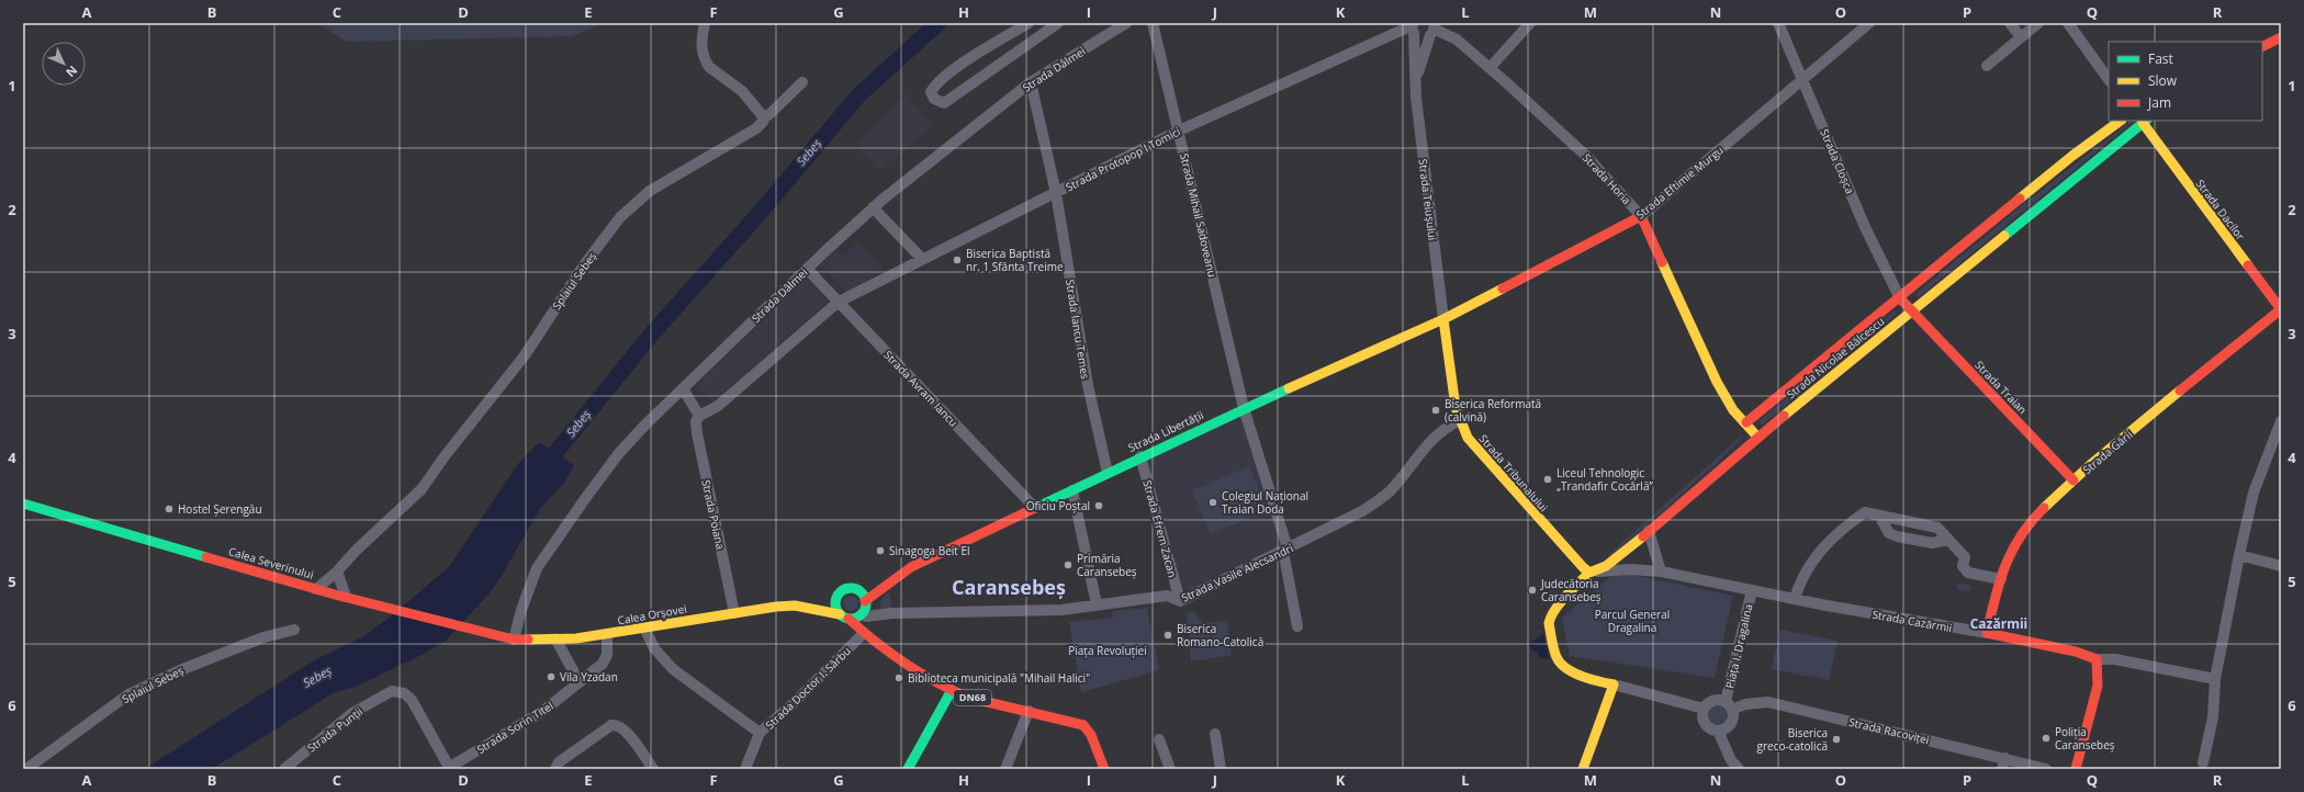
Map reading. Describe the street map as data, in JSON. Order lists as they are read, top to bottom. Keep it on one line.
{"streets":{"main road":["Strada Horia","Strada Eftimie Murgu","Strada Dacilor","Strada Nicolae Bălcescu","Strada Traian","Strada Libertății","Strada Gării","Strada Tribunalului","Calea Severinului","Calea Orșovei","Strada Cazărmii","DN68"],"street":["Strada Dâlmei","Strada Protopop I Tomici","Strada Cloșca","Strada Teiușului","Strada Mihail Sadoveanu","Splaiul Sebeș","Strada Iancu Temes","Strada Avram Iancu","Strada Poiana","Strada Efrem Zacan","Strada Vasile Alecsandri","Piața I. Dragalina","Strada Doctor I. Sârbu","Strada Sorin Titel","Strada Punții","Strada Racoviței"]},"crossings":[["Strada Dâlmei","Strada Iancu Temes"],["Strada Dâlmei","Strada Avram Iancu"],["Strada Dâlmei","Calea Severinului"],["Strada Dâlmei","Calea Orșovei"],["Strada Protopop I Tomici","Strada Horia"],["Strada Protopop I Tomici","Strada Teiușului"],["Strada Protopop I Tomici","Strada Mihail Sadoveanu"],["Strada Protopop I Tomici","Strada Iancu Temes"],["Strada Protopop I Tomici","Strada Avram Iancu"],["Strada Protopop I Tomici","Strada Poiana"],["Strada Cloșca","Strada Eftimie Murgu"],["Strada Cloșca","Strada Nicolae Bălcescu"],["Strada Cloșca","Strada Traian"],["Strada Horia","Strada Eftimie Murgu"],["Strada Horia","Strada Teiușului"],["Strada Horia","Strada Nicolae Bălcescu"],["Strada Eftimie Murgu","Strada Teiușului"],["Strada Eftimie Murgu","Strada Libertății"],["Strada Eftimie Murgu","Strada Tribunalului"],["Strada Teiușului","Strada Libertății"],["Strada Teiușului","Strada Tribunalului"],["Strada Dacilor","Strada Nicolae Bălcescu"],["Strada Dacilor","Strada Gării"],["Strada Mihail Sadoveanu","Strada Libertății"],["Strada Mihail Sadoveanu","Strada Vasile Alecsandri"],["Splaiul Sebeș","Calea Severinului"],["Strada Iancu Temes","Strada Libertății"],["Strada Nicolae Bălcescu","Strada Traian"],["Strada Nicolae Bălcescu","Strada Tribunalului"],["Strada Nicolae Bălcescu","Strada Cazărmii"],["Strada Traian","Strada Gării"],["Strada Avram Iancu","Strada Libertății"],["Strada Libertății","Strada Tribunalului"],["Strada Libertății","Strada Efrem Zacan"],["Strada Libertății","Strada Vasile Alecsandri"],["Strada Libertății","Calea Orșovei"],["Strada Libertății","DN68"],["Strada Gării","Strada Cazărmii"],["Strada Tribunalului","Strada Vasile Alecsandri"],["Strada Tribunalului","Strada Cazărmii"],["Strada Poiana","Calea Orșovei"],["Strada Efrem Zacan","Strada Vasile Alecsandri"],["Calea Severinului","Calea Orșovei"],["Strada Vasile Alecsandri","Calea Orșovei"],["Strada Vasile Alecsandri","DN68"],["Calea Orșovei","DN68"],["Calea Orșovei","Strada Sorin Titel"],["Strada Cazărmii","Piața I. Dragalina"],["Piața I. Dragalina","Strada Racoviței"],["Strada Doctor I. Sârbu","DN68"],["Strada Sorin Titel","Strada Punții"]],"districts":["Caransebeș","Cazărmii"],"water":["Sebeș"],"parks":["Parcul General Dragalina","Piața Revoluției"],"places":["Biserica Baptistă nr. 1 Sfânta Treime","Biserica Reformată (calvină)","Liceul Tehnologic „Trandafir Cocârlă”","Colegiul Național Traian Doda","Oficiu Poștal","Hostel Șerengău","Sinagoga Beit El","Primăria Caransebeș","Judecătoria Caransebeș","Biserica Romano-Catolică","Vila Yzadan","Biblioteca municipală \"Mihail Halici\"","Poliția Caransebeș","Biserica greco-catolică"],"legend":["Fast","Slow","Jam"],"north":"bottom right","grid":{"columns":["A","B","C","D","E","F","G","H","I","J","K","L","M","N","O","P","Q","R"],"rows":["1","2","3","4","5","6"]}}
